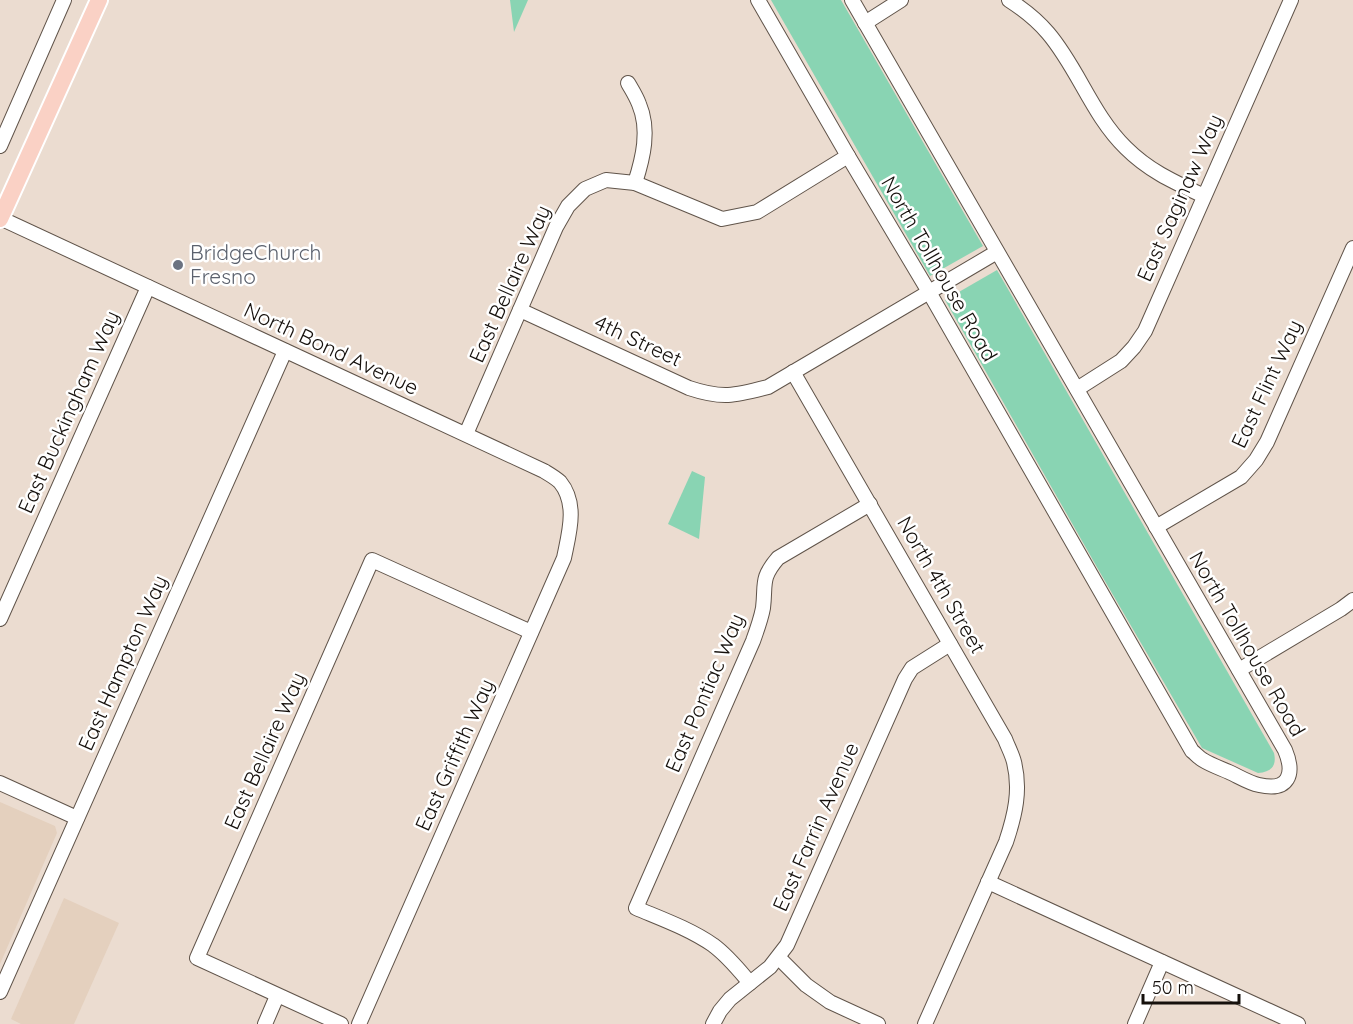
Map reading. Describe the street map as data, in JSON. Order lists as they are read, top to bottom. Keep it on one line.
{"streets":{"street":["East Saginaw Way","North Tollhouse Road","East Bellaire Way","4th Street","North Bond Avenue","East Flint Way","East Buckingham Way","North 4th Street","East Hampton Way","East Pontiac Way","East Griffith Way","East Farrin Avenue"]},"crossings":[["East Saginaw Way","North Tollhouse Road"],["North Tollhouse Road","East Bellaire Way"],["North Tollhouse Road","East Flint Way"],["East Bellaire Way","4th Street"],["East Bellaire Way","North Bond Avenue"],["East Bellaire Way","East Griffith Way"],["4th Street","North 4th Street"],["North Bond Avenue","East Buckingham Way"],["North Bond Avenue","East Hampton Way"],["North Bond Avenue","East Griffith Way"],["North 4th Street","East Pontiac Way"],["North 4th Street","East Farrin Avenue"],["East Pontiac Way","East Farrin Avenue"]],"places":["BridgeChurch Fresno"],"scale_bar":"50 m"}
